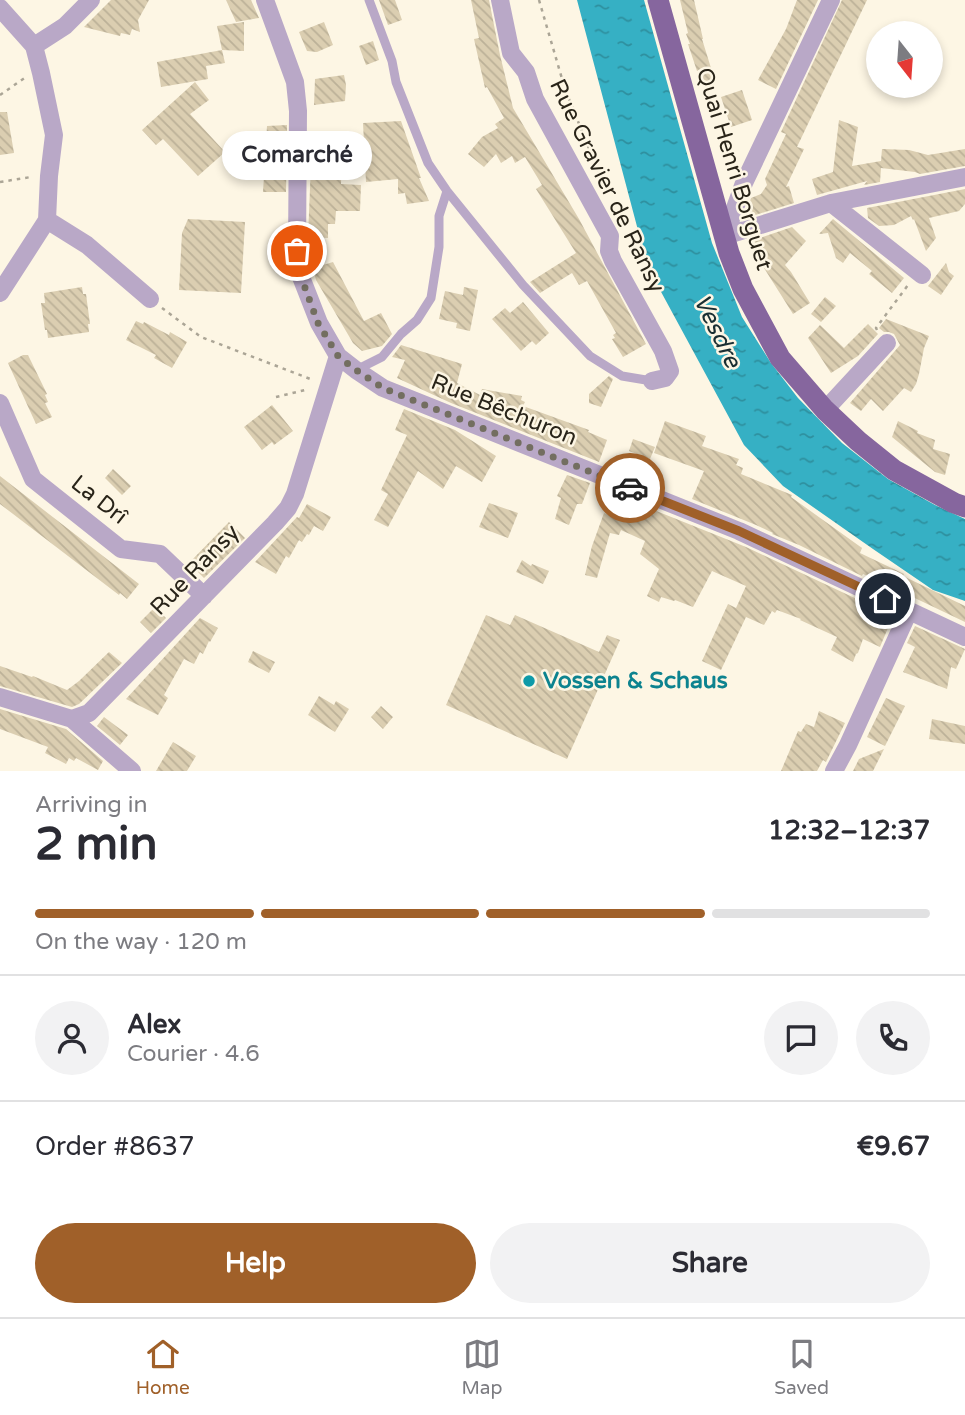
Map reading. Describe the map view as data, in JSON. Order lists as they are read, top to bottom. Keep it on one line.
{"streets":{"main road":["Quai Henri Borguet"],"street":["Rue Gravier de Ransy","Rue Bêchuron","La Drî","Rue Ransy"]},"crossings":[["Rue Bêchuron","Rue Ransy"],["La Drî","Rue Ransy"]],"water":["Vesdre"],"places":["Comarché","Vossen & Schaus"],"north":"bottom","page":{"bubble":"Comarché","heading":["2 min","Arriving in","12:32–12:37"],"panel":["Alex","Courier · 4.6","Order #8637","€9.67"],"bar":"On the way · 120 m","buttons":["Help","Share"],"tabs":["Home","Map","Saved"]}}
